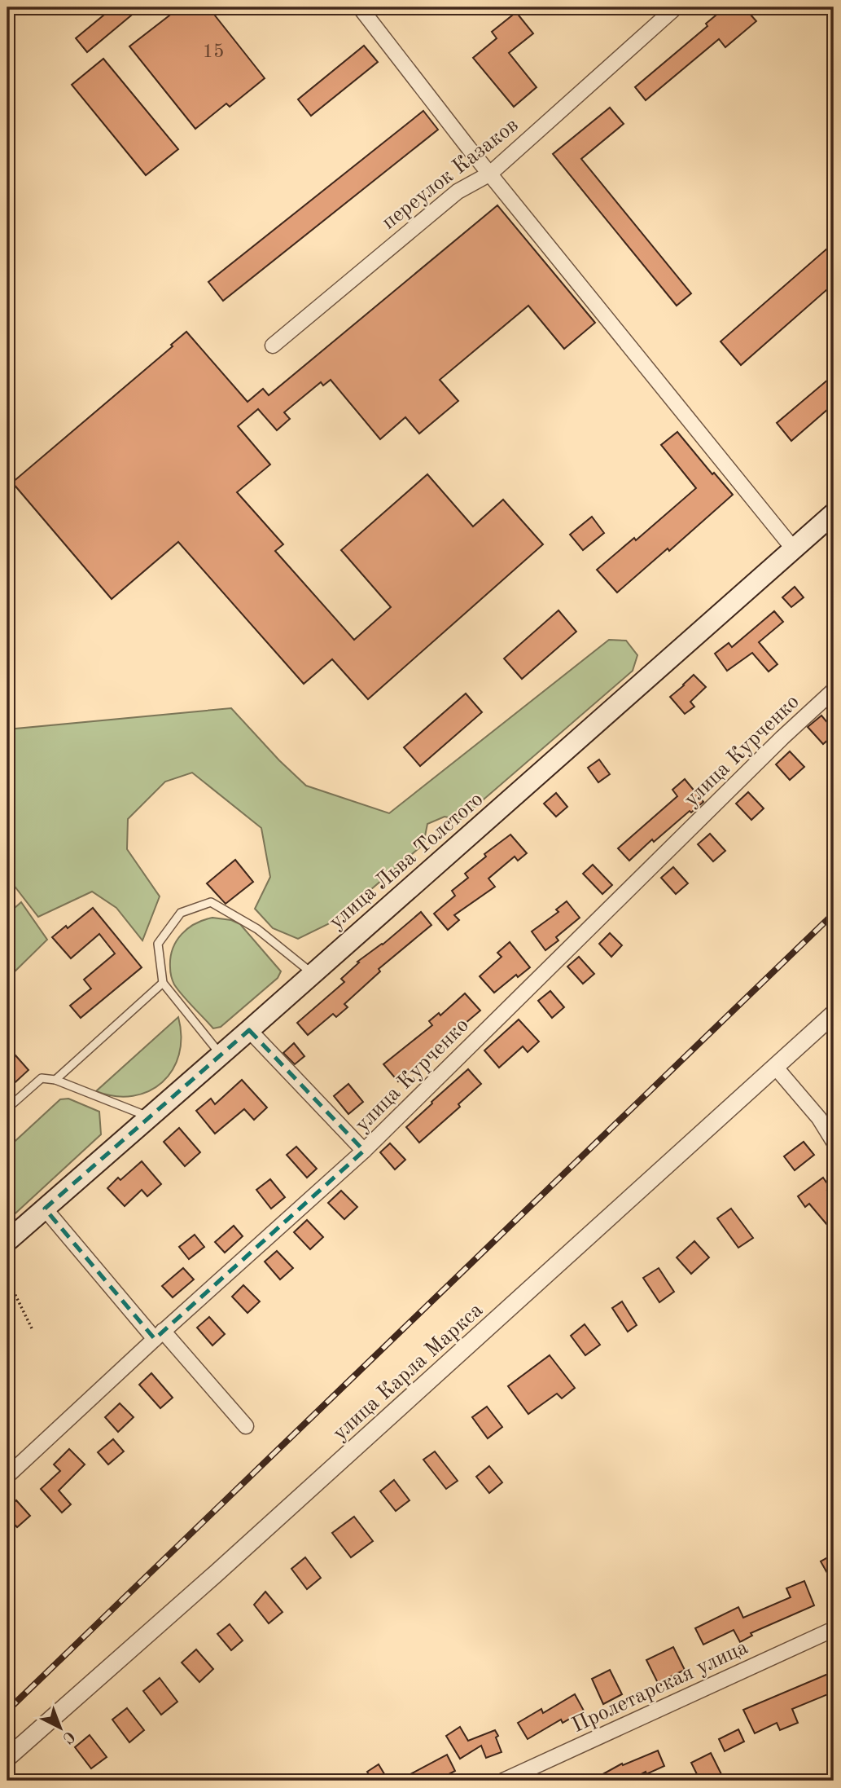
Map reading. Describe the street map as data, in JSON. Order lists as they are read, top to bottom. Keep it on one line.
{"streets":{"main road":["улица Льва Толстого"],"street":["переулок Казаков","улица Курченко","улица Карла Маркса","Пролетарская улица"]},"house_numbers":["15"],"north":"bottom right"}
